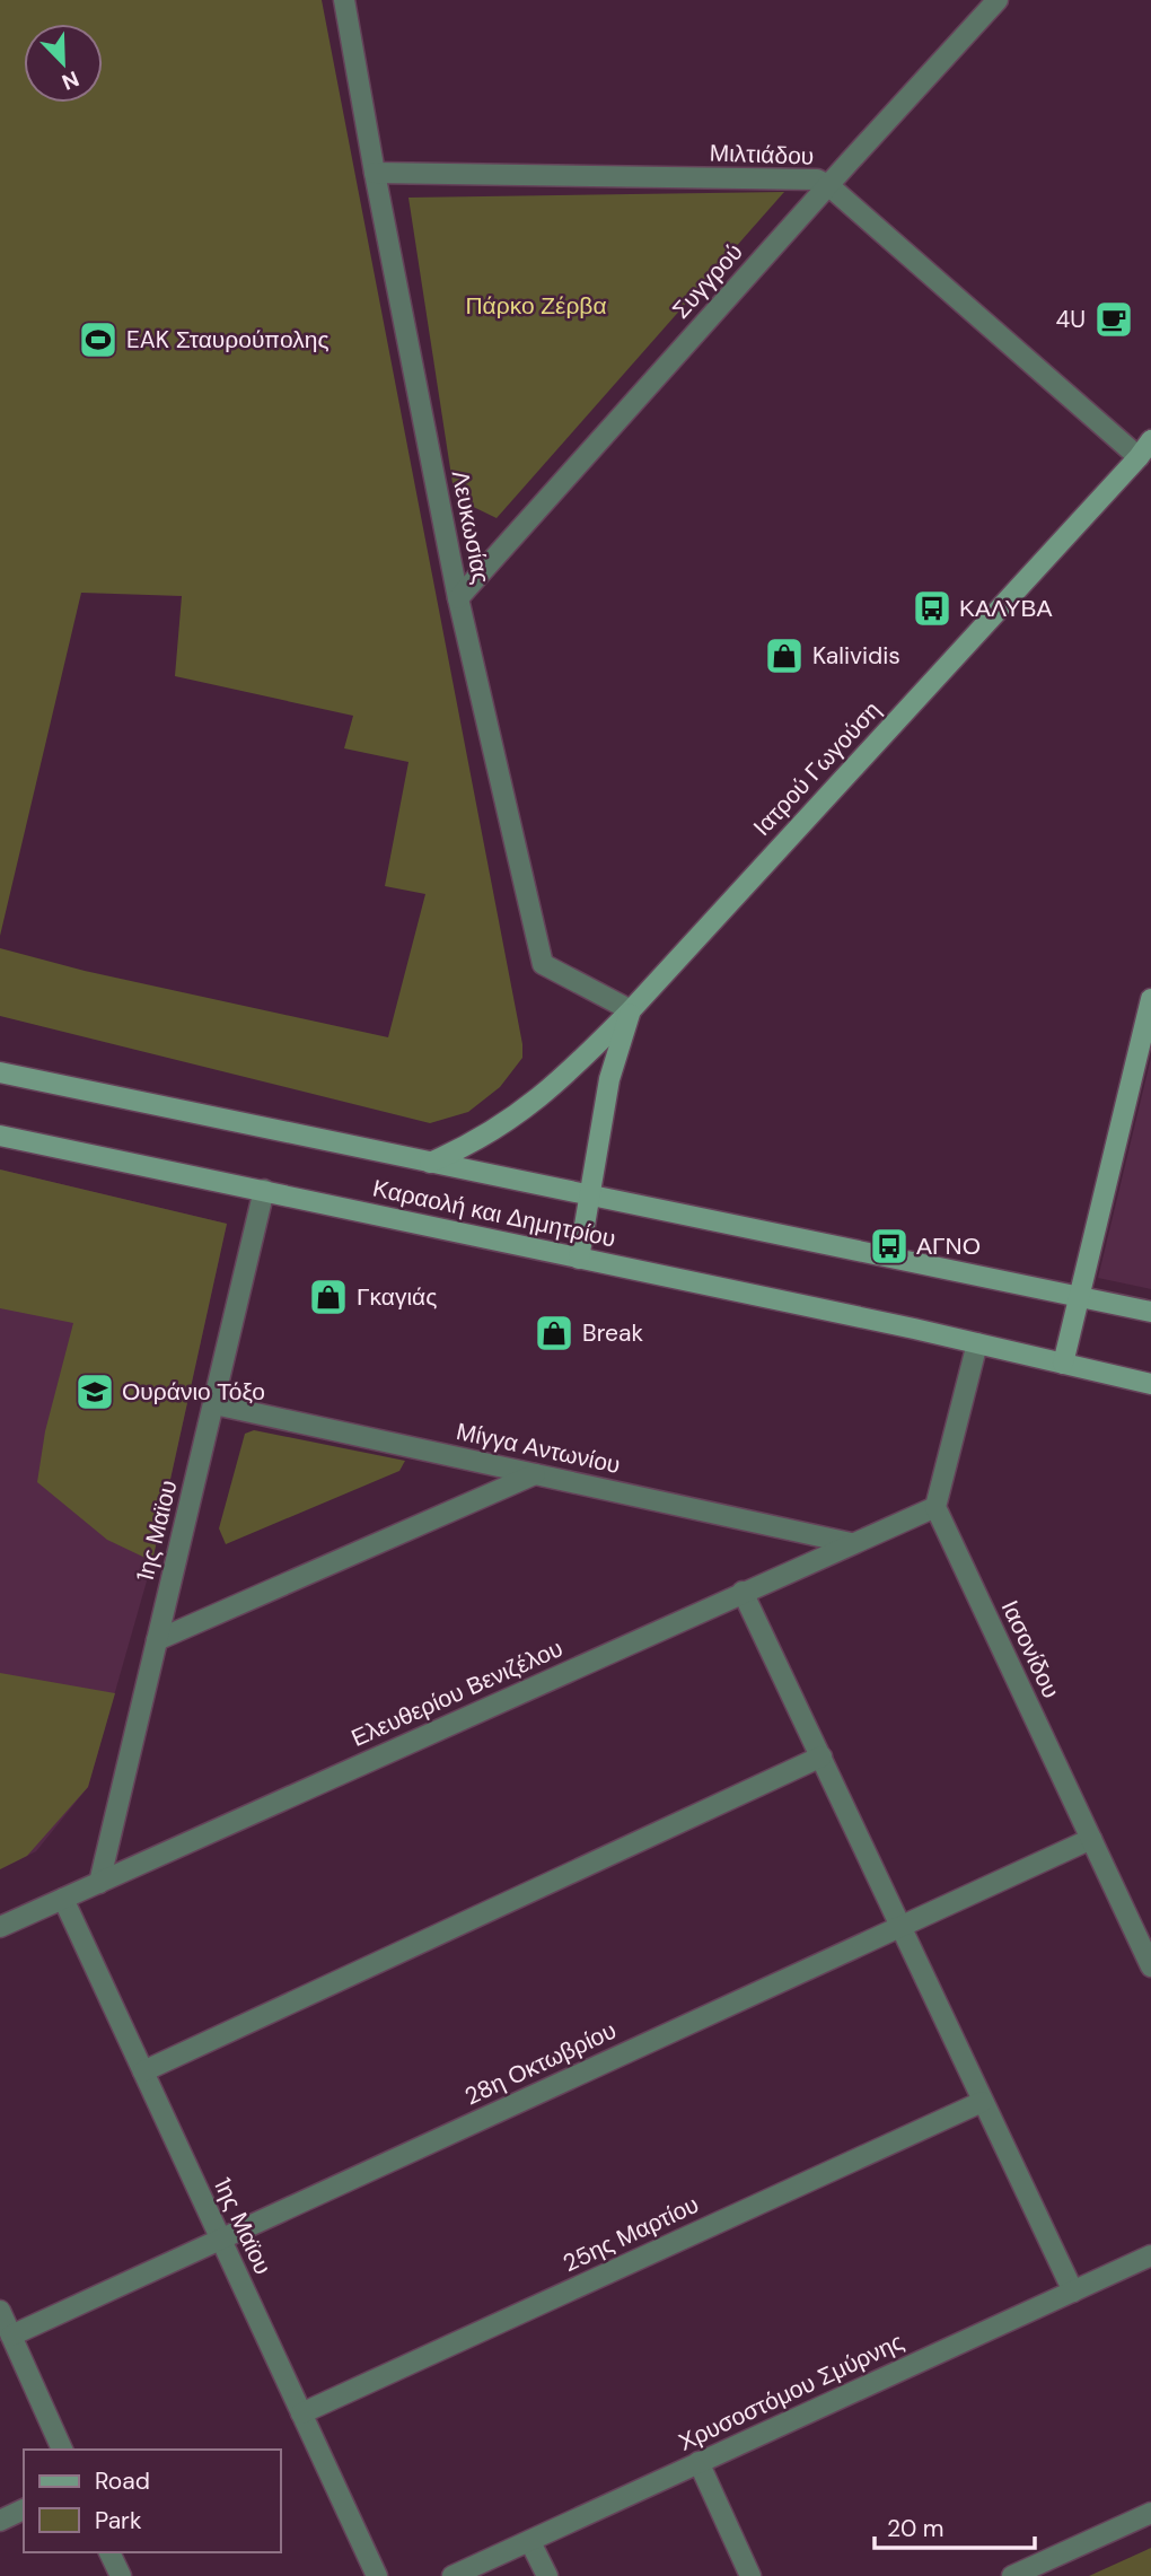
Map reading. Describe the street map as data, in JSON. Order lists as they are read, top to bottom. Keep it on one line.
{"streets":{"main road":["Ιατρού Γωγούση","Καραολή και Δημητρίου"],"street":["Μιλτιάδου","Συγγρού","Λευκωσίας","Μίγγα Αντωνίου","1ης Μαϊου","Ιασονίδου","Ελευθερίου Βενιζέλου","28η Οκτωβρίου","25ης Μαρτίου","Χρυσοστόμου Σμύρνης"]},"crossings":[["Μιλτιάδου","Συγγρού"],["Μιλτιάδου","Λευκωσίας"],["Μιλτιάδου","Ιατρού Γωγούση"],["Συγγρού","Λευκωσίας"],["Λευκωσίας","Ιατρού Γωγούση"],["Ιατρού Γωγούση","Καραολή και Δημητρίου"],["Καραολή και Δημητρίου","1ης Μαϊου"],["Μίγγα Αντωνίου","1ης Μαϊου"],["Μίγγα Αντωνίου","Ελευθερίου Βενιζέλου"],["1ης Μαϊου","Ελευθερίου Βενιζέλου"],["1ης Μαϊου","28η Οκτωβρίου"],["1ης Μαϊου","25ης Μαρτίου"],["Ιασονίδου","Ελευθερίου Βενιζέλου"],["Ιασονίδου","28η Οκτωβρίου"]],"parks":["Πάρκο Ζέρβα"],"places":{"cafe":["4U"],"sports":["EAK Σταυρούπολης"],"bus stop":["ΚΑΛΥΒΑ","ΑΓΝΟ"],"shop":["Kalividis","Γκαγιάς","Break"],"school or university":["Ουράνιο Τόξο"]},"legend":["Road","Park"],"scale_bar":"20 m","north":"bottom right"}
